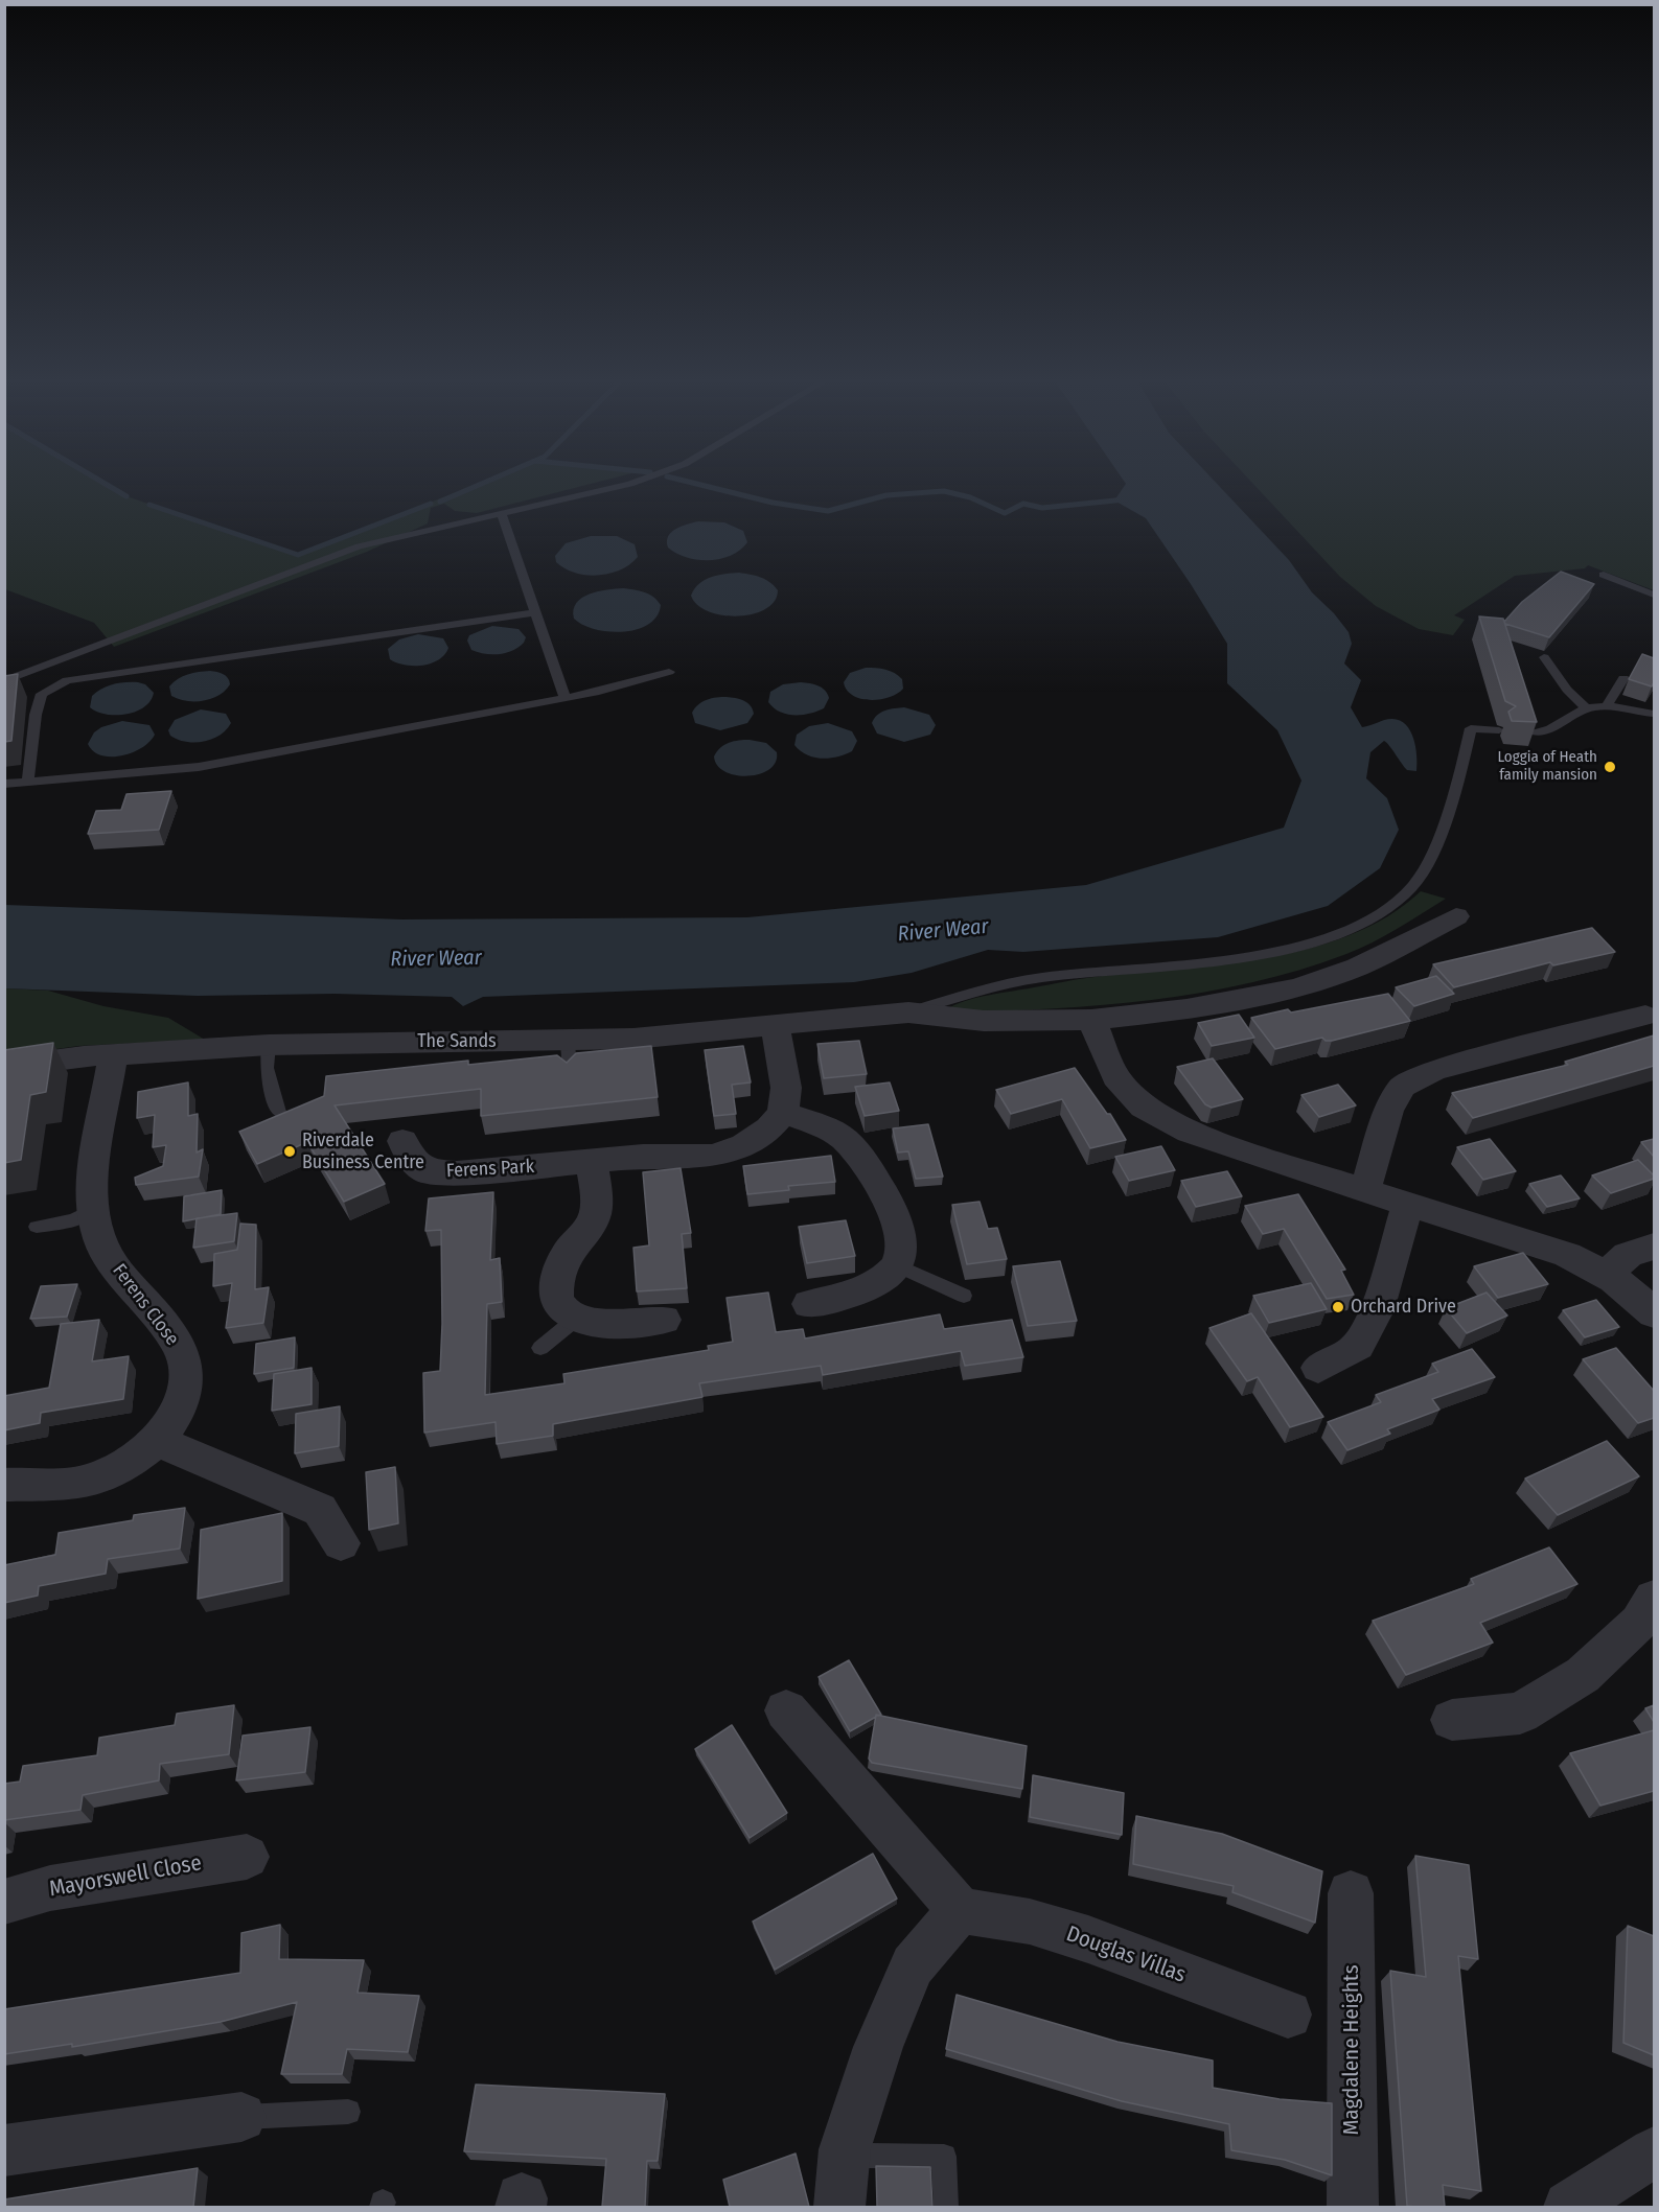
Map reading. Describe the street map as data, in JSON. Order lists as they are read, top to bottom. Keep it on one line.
{"streets":{"street":["The Sands","Ferens Park","Ferens Close","Mayorswell Close","Douglas Villas","Magdalene Heights"]},"crossings":[["The Sands","Ferens Close"]],"water":["River Wear"],"places":["Loggia of Heath family mansion","Riverdale Business Centre","Orchard Drive"]}
